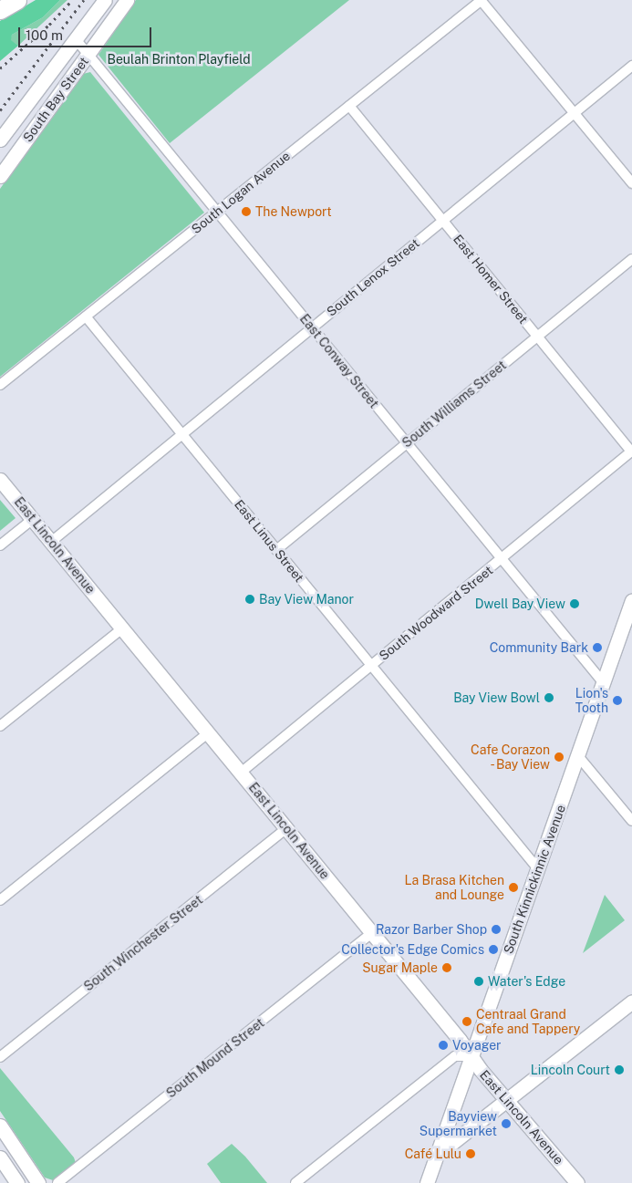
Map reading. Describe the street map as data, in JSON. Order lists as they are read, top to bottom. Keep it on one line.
{"streets":{"street":["South Bay Street","South Logan Avenue","South Lenox Street","East Homer Street","East Conway Street","South Williams Street","East Linus Street","East Lincoln Avenue","South Woodward Street","South Kinnickinnic Avenue","South Winchester Street","South Mound Street"]},"crossings":[["South Bay Street","East Conway Street"],["South Logan Avenue","East Homer Street"],["South Logan Avenue","East Conway Street"],["South Logan Avenue","East Linus Street"],["South Lenox Street","East Homer Street"],["South Lenox Street","East Conway Street"],["South Lenox Street","East Linus Street"],["South Lenox Street","East Lincoln Avenue"],["East Homer Street","South Williams Street"],["East Homer Street","South Woodward Street"],["East Conway Street","South Williams Street"],["East Conway Street","South Woodward Street"],["East Conway Street","South Kinnickinnic Avenue"],["South Williams Street","East Linus Street"],["East Linus Street","South Woodward Street"],["East Linus Street","South Kinnickinnic Avenue"],["East Lincoln Avenue","South Woodward Street"],["East Lincoln Avenue","South Kinnickinnic Avenue"],["East Lincoln Avenue","South Winchester Street"],["East Lincoln Avenue","South Mound Street"]],"parks":["Beulah Brinton Playfield"],"places":["The Newport","Bay View Manor","Dwell Bay View","Community Bark","Bay View Bowl","Lion's Tooth","Cafe Corazon - Bay View","La Brasa Kitchen and Lounge","Razor Barber Shop","Collector's Edge Comics","Sugar Maple","Water's Edge","Centraal Grand Cafe and Tappery","Voyager","Lincoln Court","Bayview Supermarket","Café Lulu"],"scale_bar":"100 m"}
